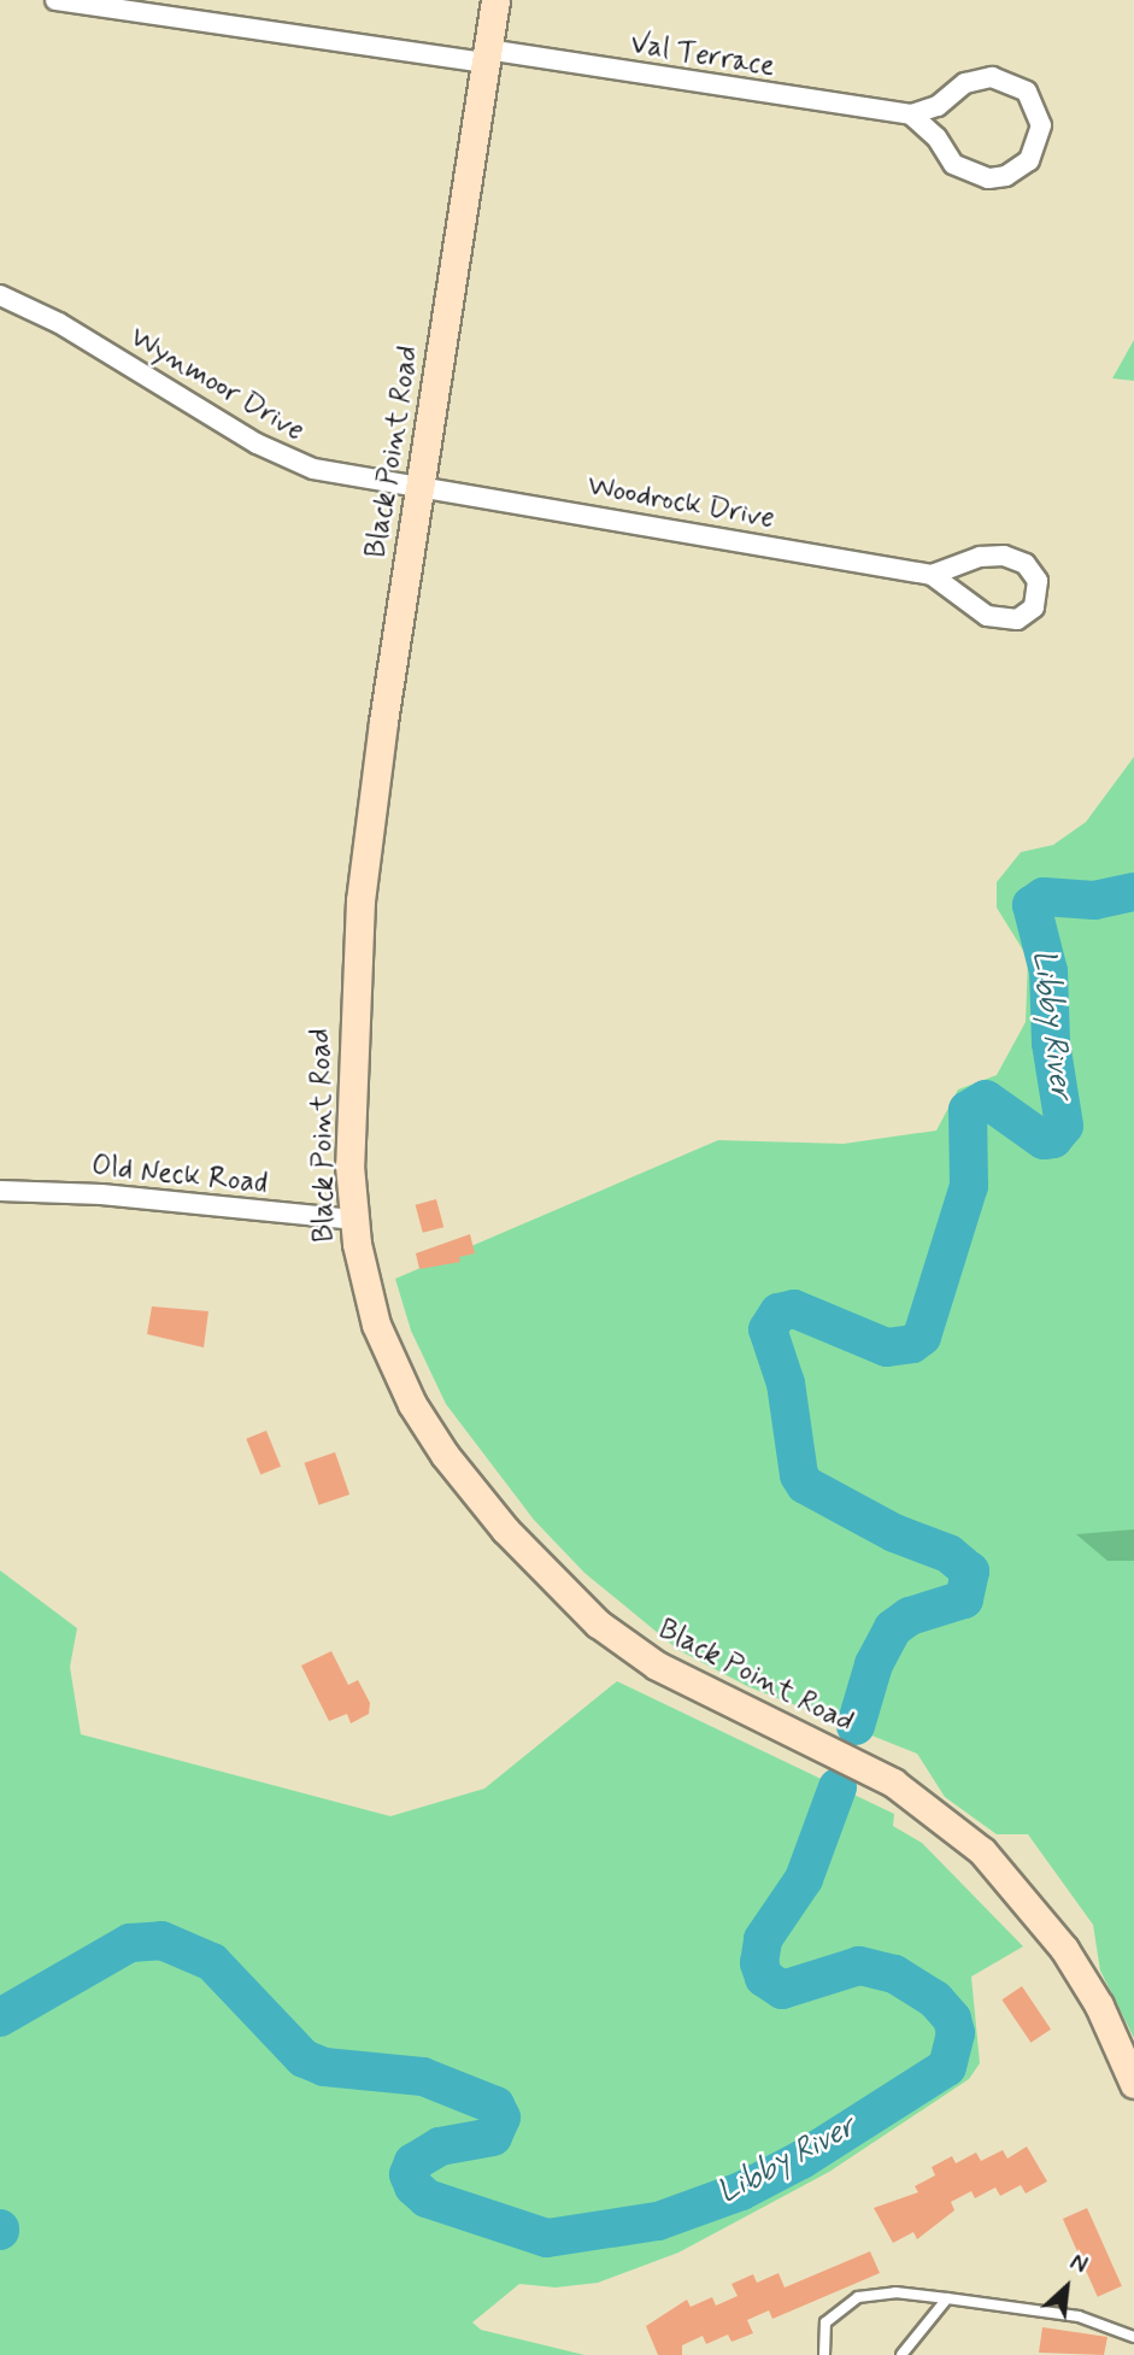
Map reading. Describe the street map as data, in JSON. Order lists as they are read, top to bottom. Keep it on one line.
{"streets":{"main road":["Black Point Road"],"street":["Val Terrace","Wynmoor Drive","Woodrock Drive","Old Neck Road"]},"crossings":[["Val Terrace","Black Point Road"],["Wynmoor Drive","Black Point Road"],["Wynmoor Drive","Woodrock Drive"],["Black Point Road","Woodrock Drive"],["Black Point Road","Old Neck Road"]],"water":["Libby River"],"north":"top right"}
